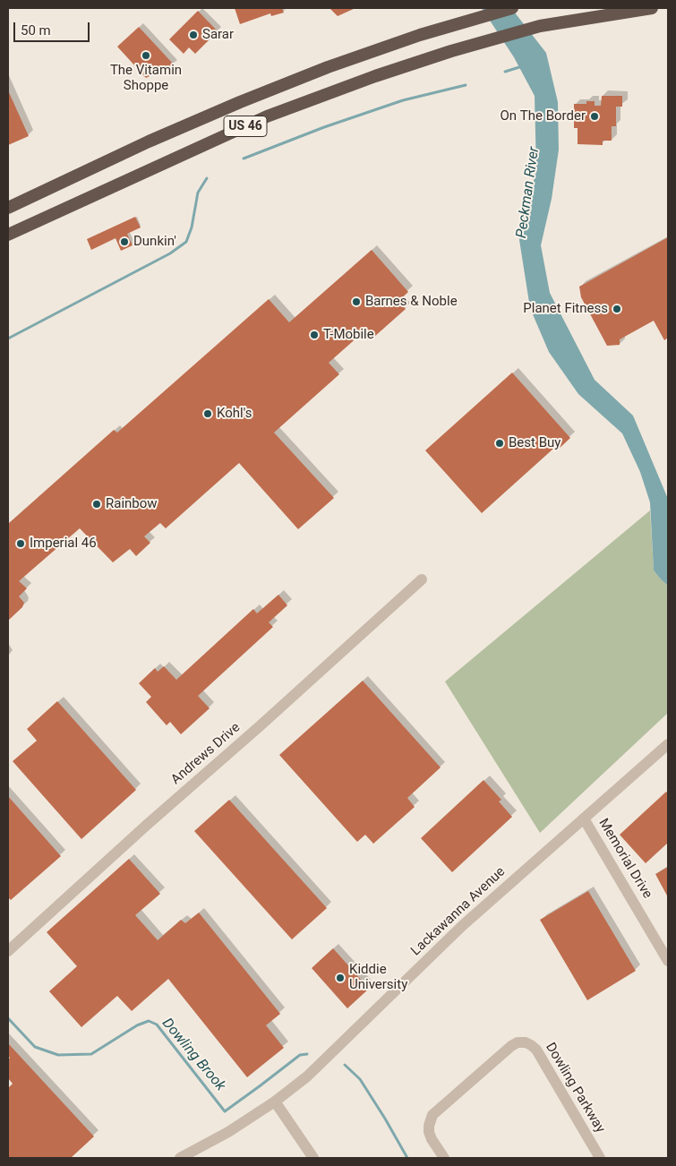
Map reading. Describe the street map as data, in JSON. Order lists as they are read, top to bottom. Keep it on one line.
{"streets":{"highway":["US 46"],"street":["Andrews Drive","Memorial Drive","Lackawanna Avenue","Dowling Parkway"]},"crossings":[["Memorial Drive","Lackawanna Avenue"]],"water":["Peckman River","Dowling Brook"],"places":["Sarar","The Vitamin Shoppe","On The Border","Dunkin'","Barnes & Noble","Planet Fitness","T-Mobile","Kohl's","Best Buy","Rainbow","Imperial 46","Kiddie University"],"scale_bar":"50 m"}
